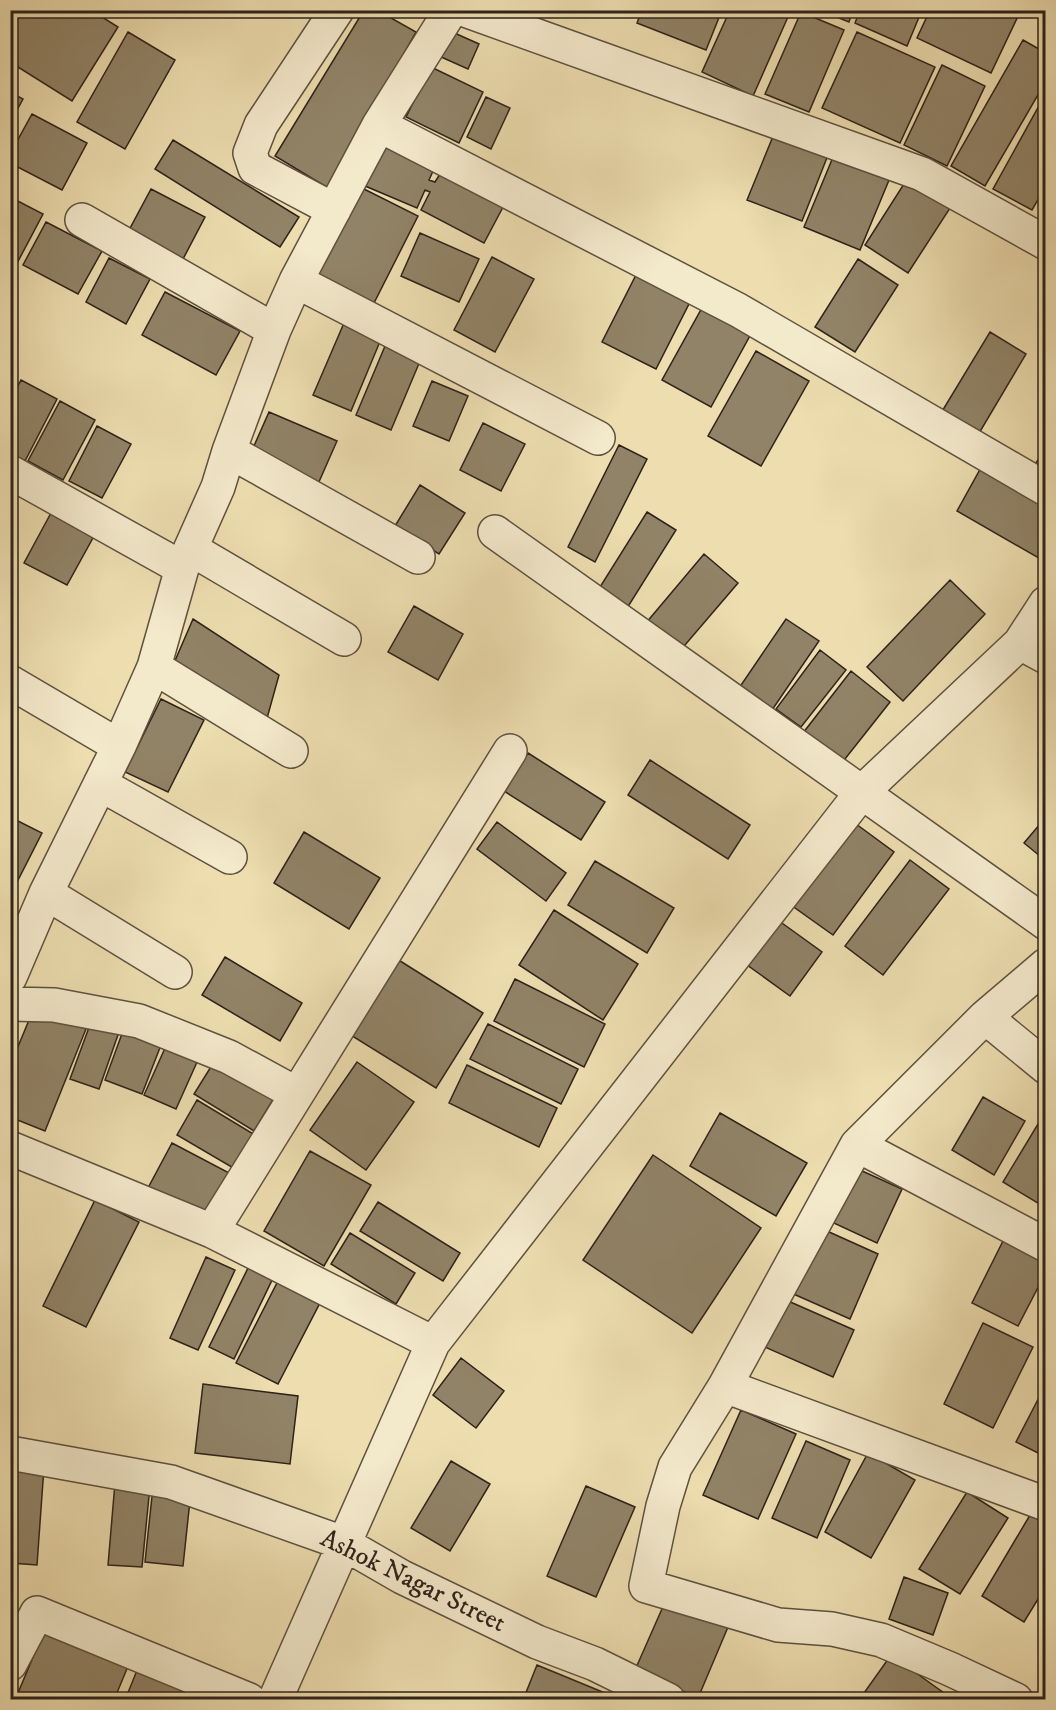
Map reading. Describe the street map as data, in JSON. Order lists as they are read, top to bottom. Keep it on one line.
{"streets":{"street":["Ashok Nagar Street"]}}
